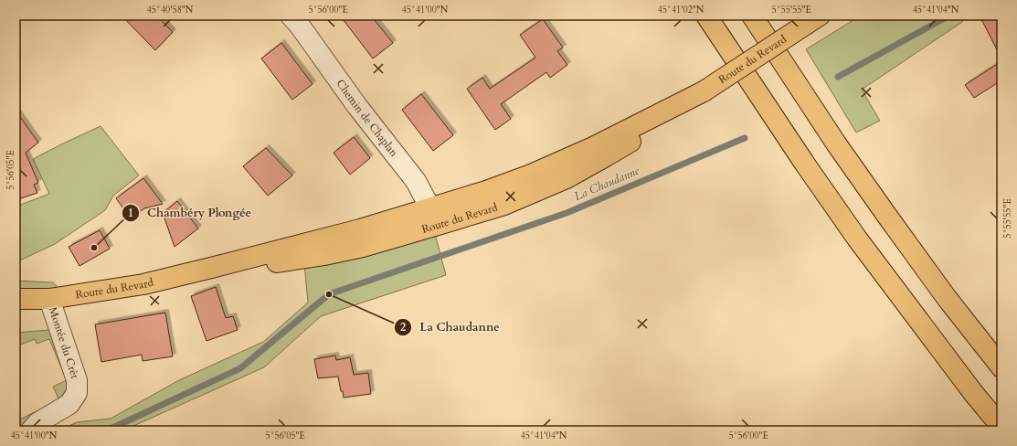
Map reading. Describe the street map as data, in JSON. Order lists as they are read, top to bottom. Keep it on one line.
{"streets":{"main road":["Route du Revard"],"street":["Chemin de Chaplan","Montée du Crêt"]},"crossings":[["Route du Revard","Chemin de Chaplan"],["Route du Revard","Montée du Crêt"]],"water":["La Chaudanne"],"places":["Chambéry Plongée","La Chaudanne"],"coordinates":["45°40'58\"N","5°56'00\"E","45°41'00\"N","45°41'02\"N","5°55'55\"E","45°41'04\"N","5°56'05\"E"]}
